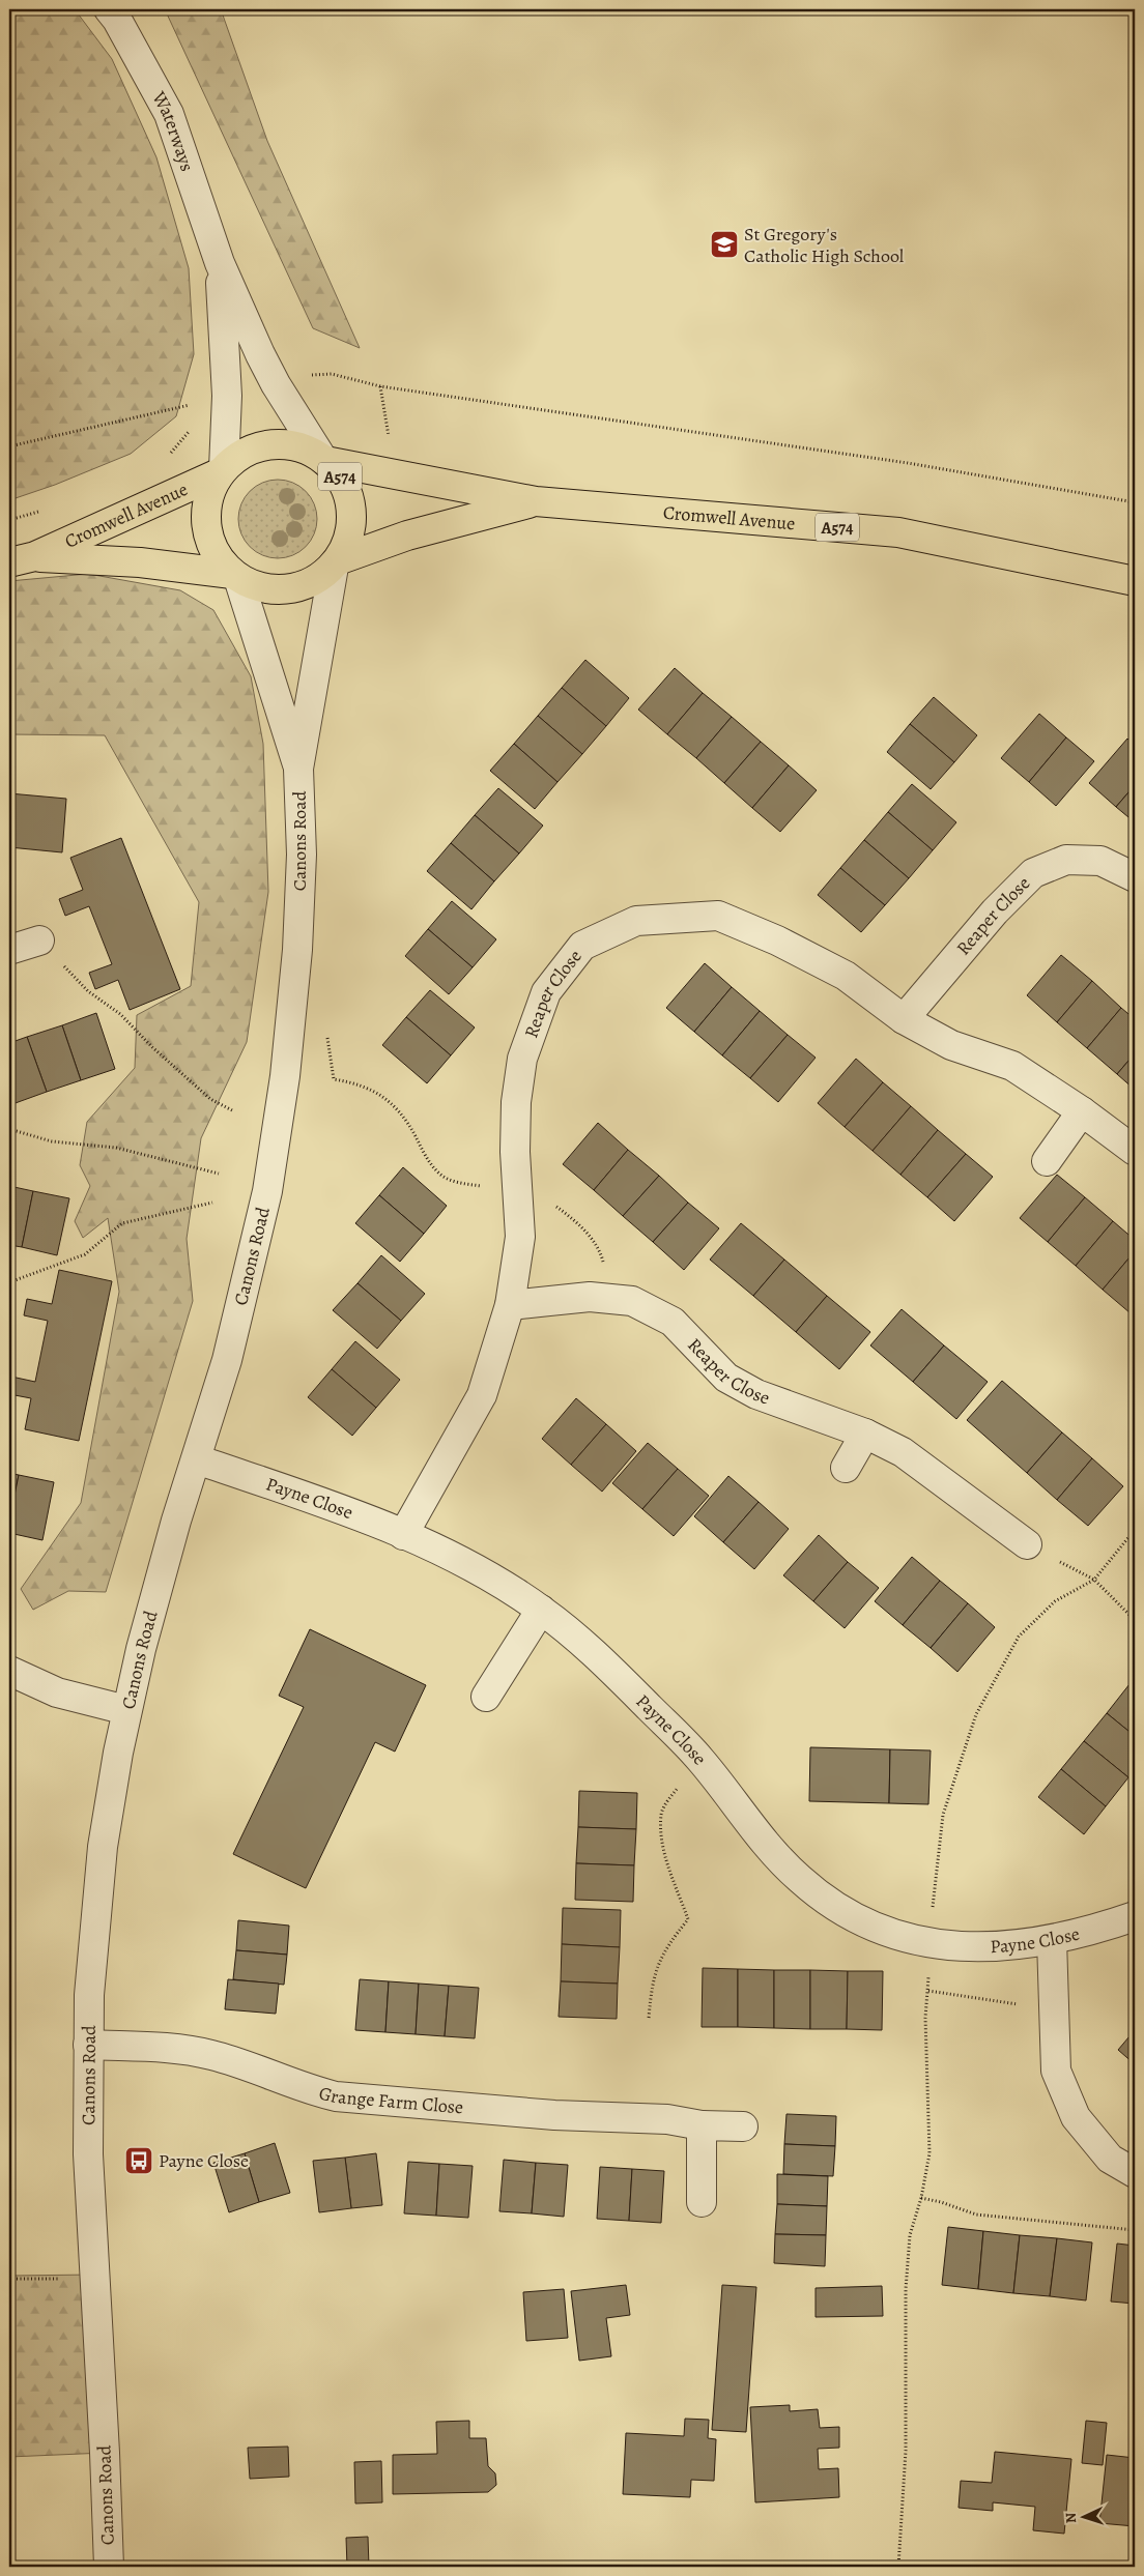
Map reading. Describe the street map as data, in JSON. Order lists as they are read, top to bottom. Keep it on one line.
{"streets":{"main road":["A574","Cromwell Avenue"],"street":["Waterways","Canons Road","Reaper Close","Payne Close","Grange Farm Close"]},"crossings":[["Waterways","A574"],["Waterways","Cromwell Avenue"],["Waterways","Canons Road"],["A574","Cromwell Avenue"],["A574","Canons Road"],["Cromwell Avenue","Canons Road"],["Canons Road","Payne Close"],["Canons Road","Grange Farm Close"],["Reaper Close","Payne Close"]],"places":{"school or university":["St Gregory's Catholic High School"],"bus stop":["Payne Close"]},"north":"left"}
